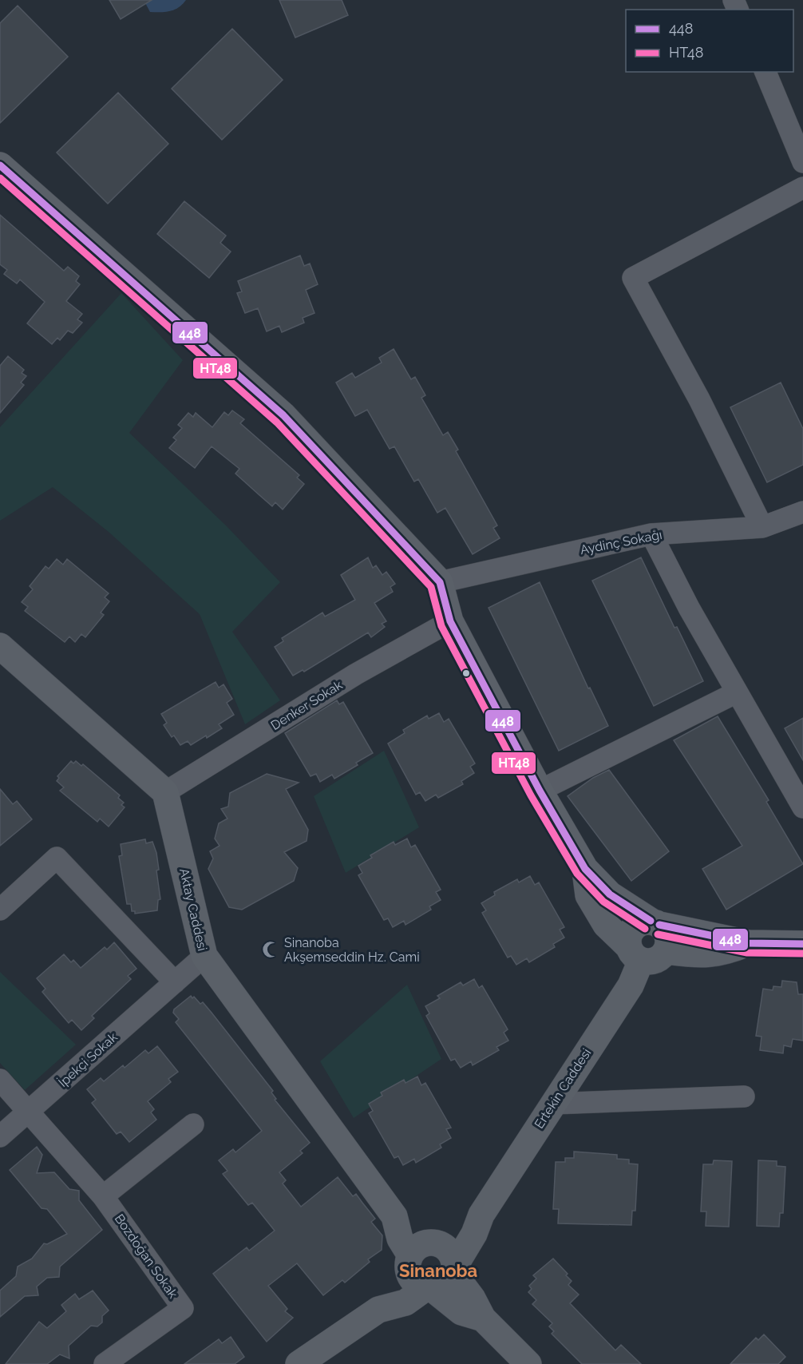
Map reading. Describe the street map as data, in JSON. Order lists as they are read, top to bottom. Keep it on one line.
{"streets":{"main road":["Aktay Caddesi","Ertekin Caddesi"],"street":["Aydinç Sokağı","Denker Sokak","İpekçi Sokak","Bozdoğan Sokak"]},"crossings":[["Denker Sokak","Aktay Caddesi"],["Aktay Caddesi","İpekçi Sokak"],["Aktay Caddesi","Ertekin Caddesi"]],"districts":["Sinanoba"],"places":{"mosque":["Sinanoba Akşemseddin Hz. Cami"]},"lines":["transit line 448","transit line HT48"],"legend":["448","HT48"]}
